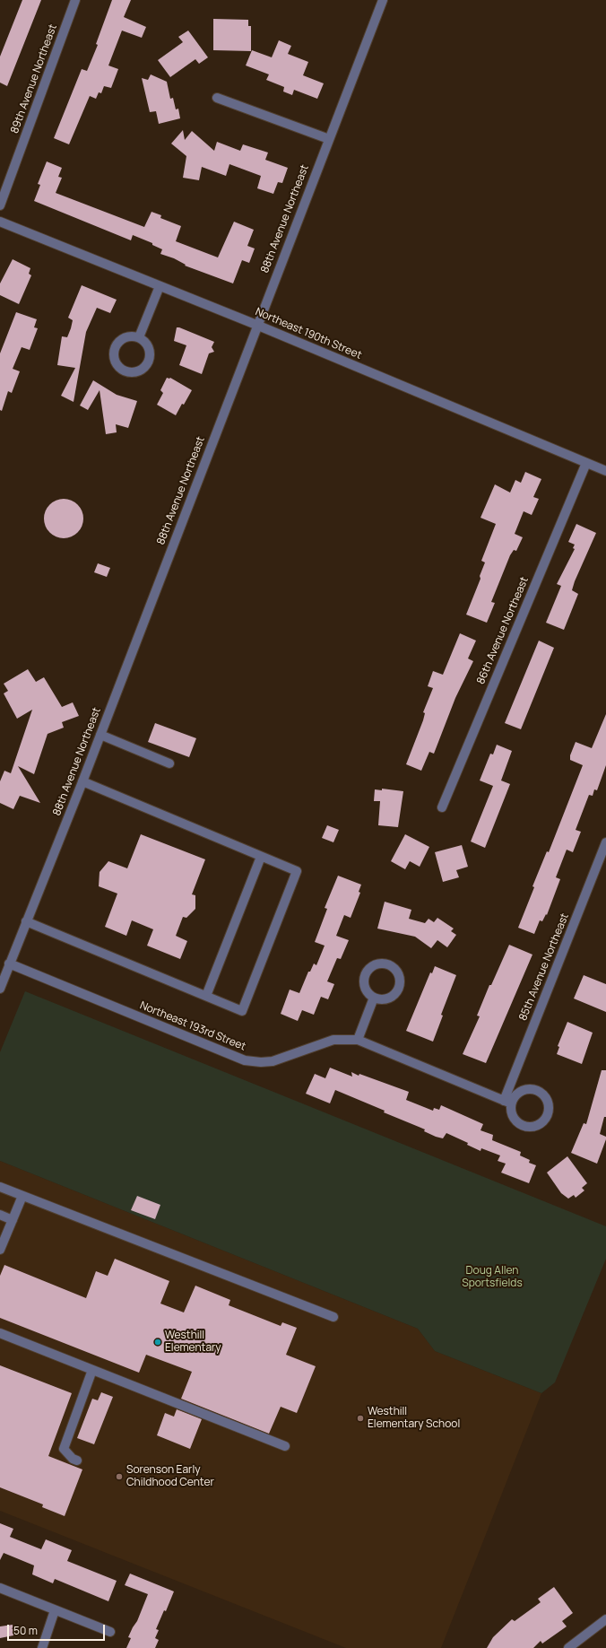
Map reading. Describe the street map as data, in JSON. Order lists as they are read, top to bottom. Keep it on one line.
{"streets":{"street":["89th Avenue Northeast","88th Avenue Northeast","Northeast 190th Street","86th Avenue Northeast","85th Avenue Northeast","Northeast 193rd Street"]},"crossings":[["88th Avenue Northeast","Northeast 190th Street"],["88th Avenue Northeast","Northeast 193rd Street"],["Northeast 190th Street","86th Avenue Northeast"],["85th Avenue Northeast","Northeast 193rd Street"]],"parks":["Doug Allen Sportsfields"],"places":["Westhill Elementary","Westhill Elementary School","Sorenson Early Childhood Center"],"scale_bar":"50 m"}
